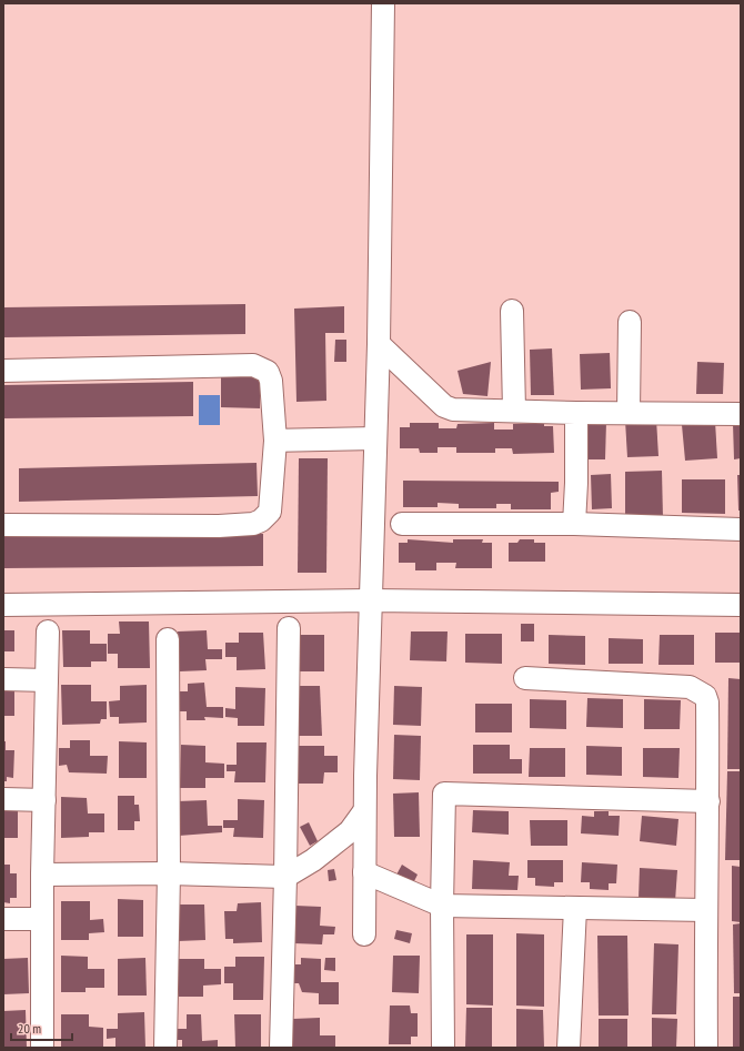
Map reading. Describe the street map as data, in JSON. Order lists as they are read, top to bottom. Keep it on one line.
{"scale_bar":"20 m"}
